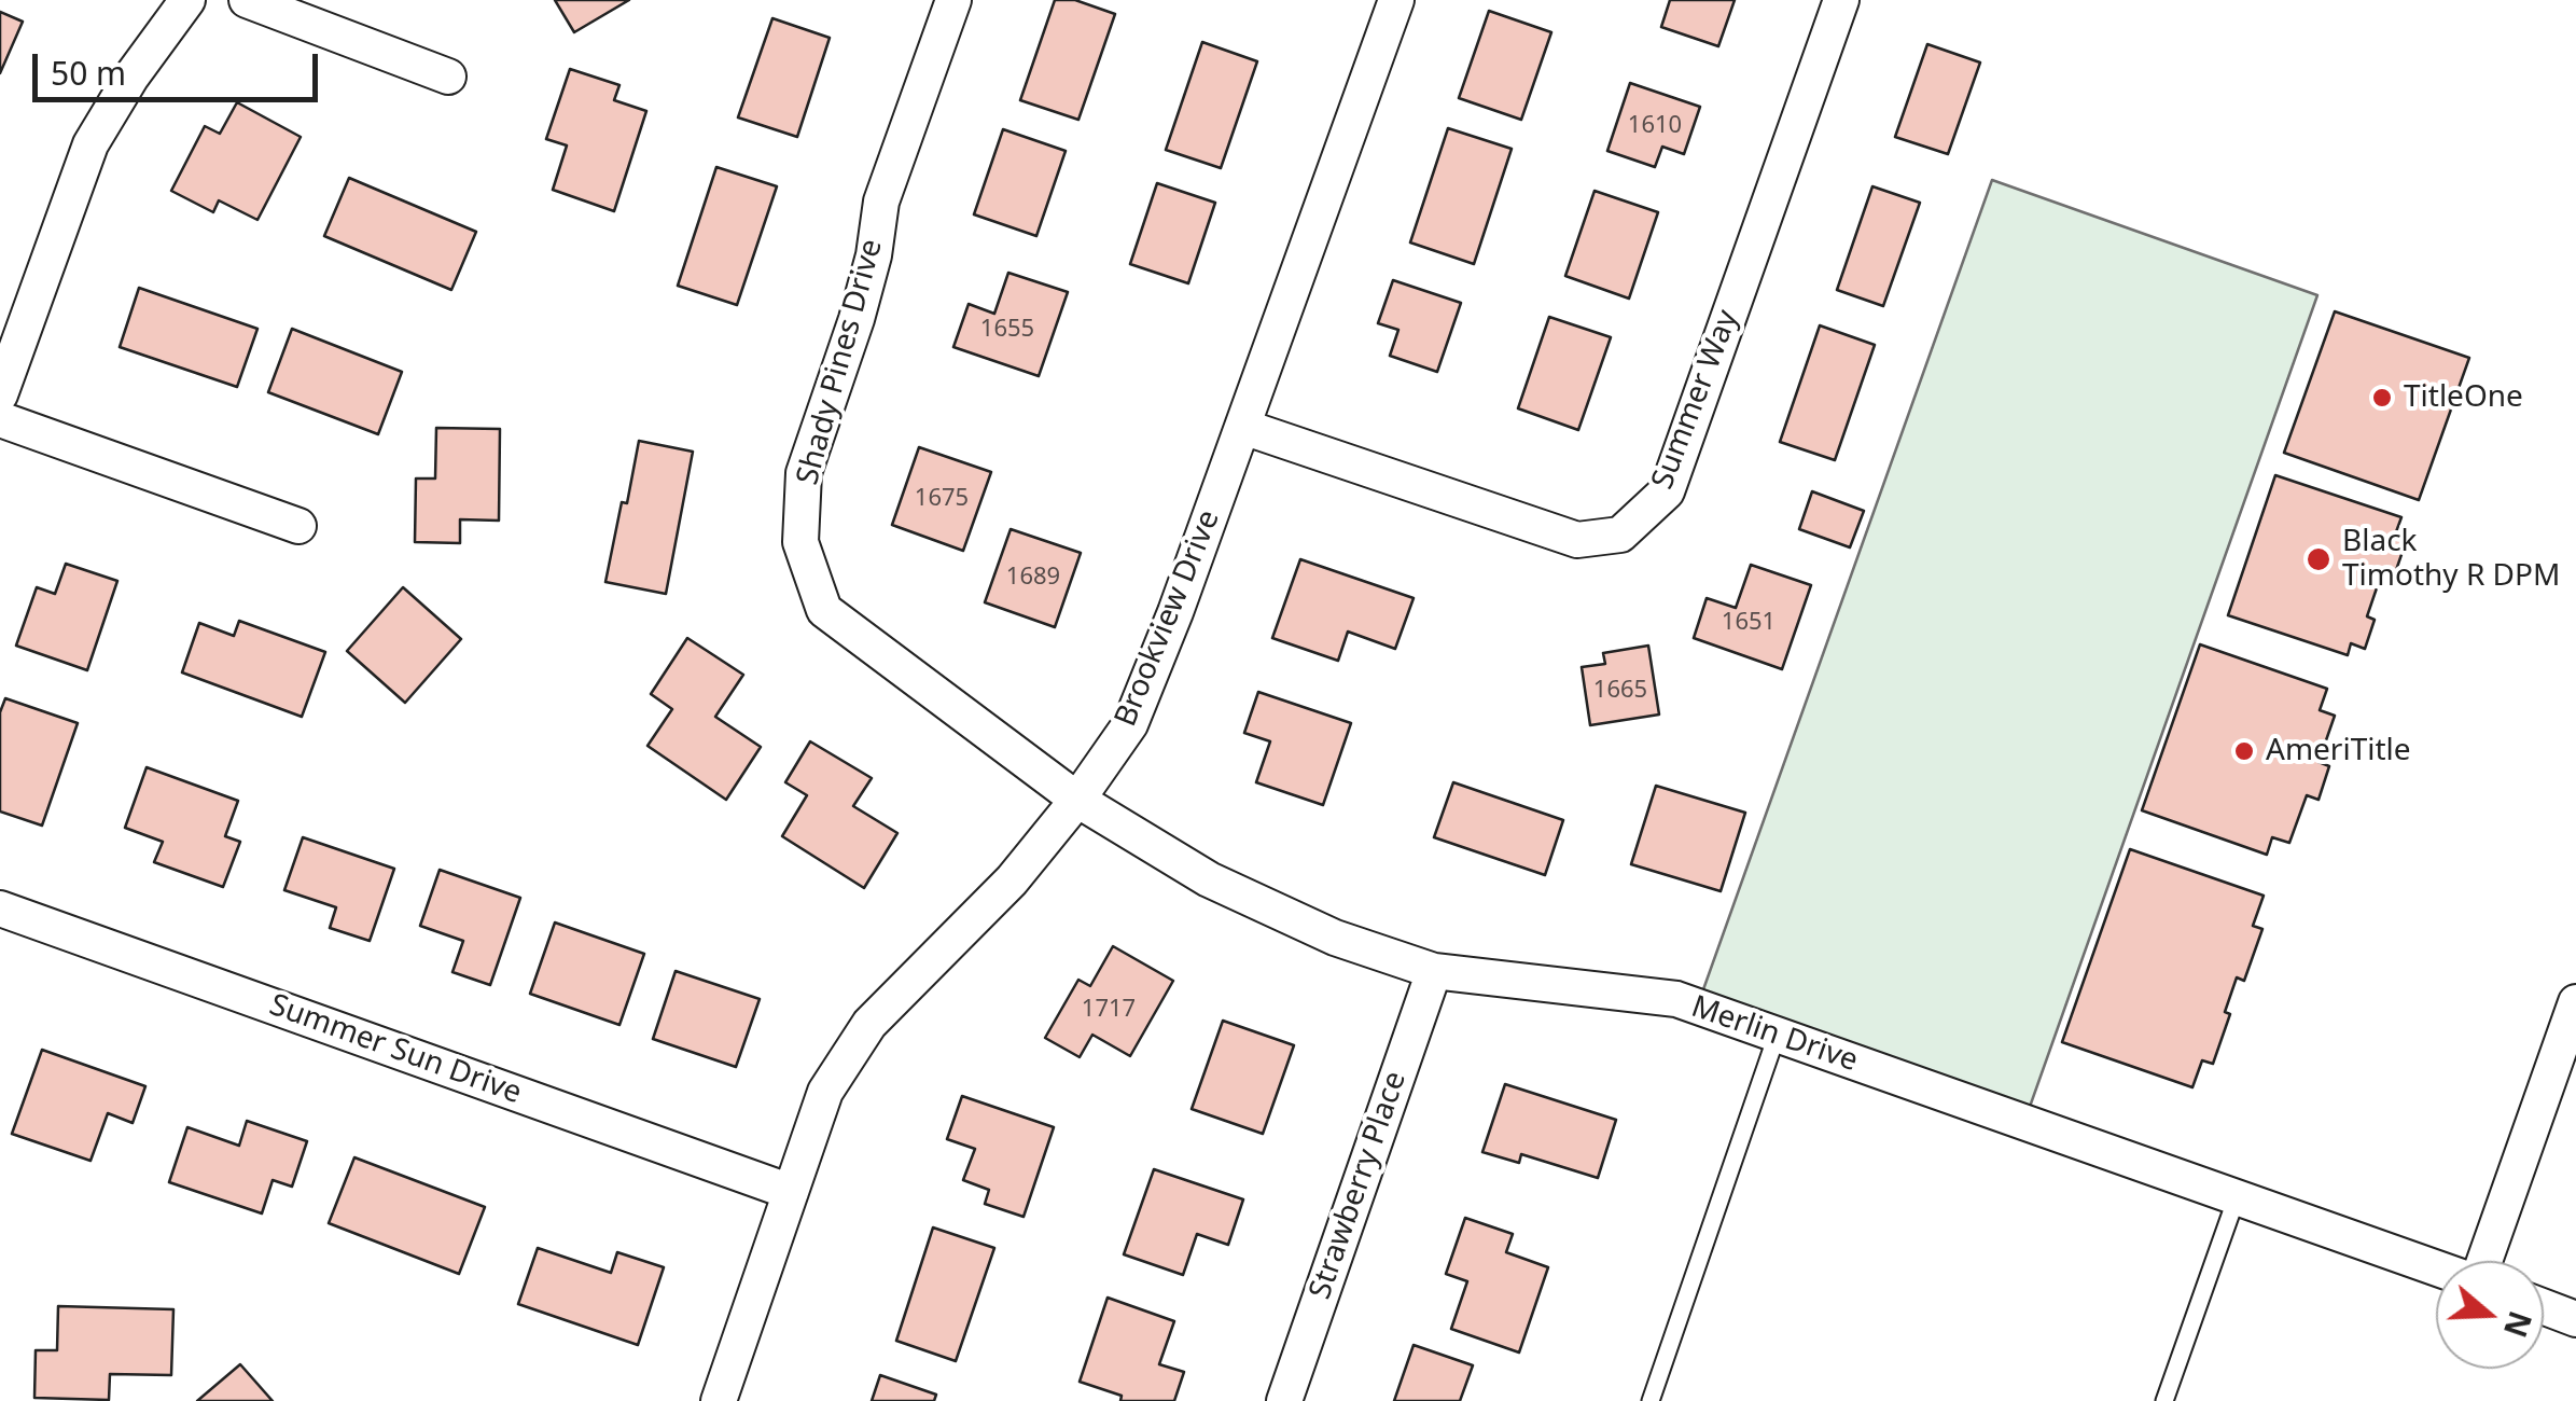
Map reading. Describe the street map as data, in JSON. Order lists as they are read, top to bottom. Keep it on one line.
{"streets":{"street":["Shady Pines Drive","Summer Way","Brookview Drive","Merlin Drive","Summer Sun Drive","Strawberry Place"]},"crossings":[["Shady Pines Drive","Brookview Drive"],["Shady Pines Drive","Merlin Drive"],["Summer Way","Brookview Drive"],["Brookview Drive","Merlin Drive"],["Brookview Drive","Summer Sun Drive"],["Merlin Drive","Strawberry Place"]],"places":["TitleOne","Black Timothy R DPM","AmeriTitle"],"house_numbers":["1610","1655","1675","1689","1651","1665","1717"],"scale_bar":"50 m","north":"right"}
